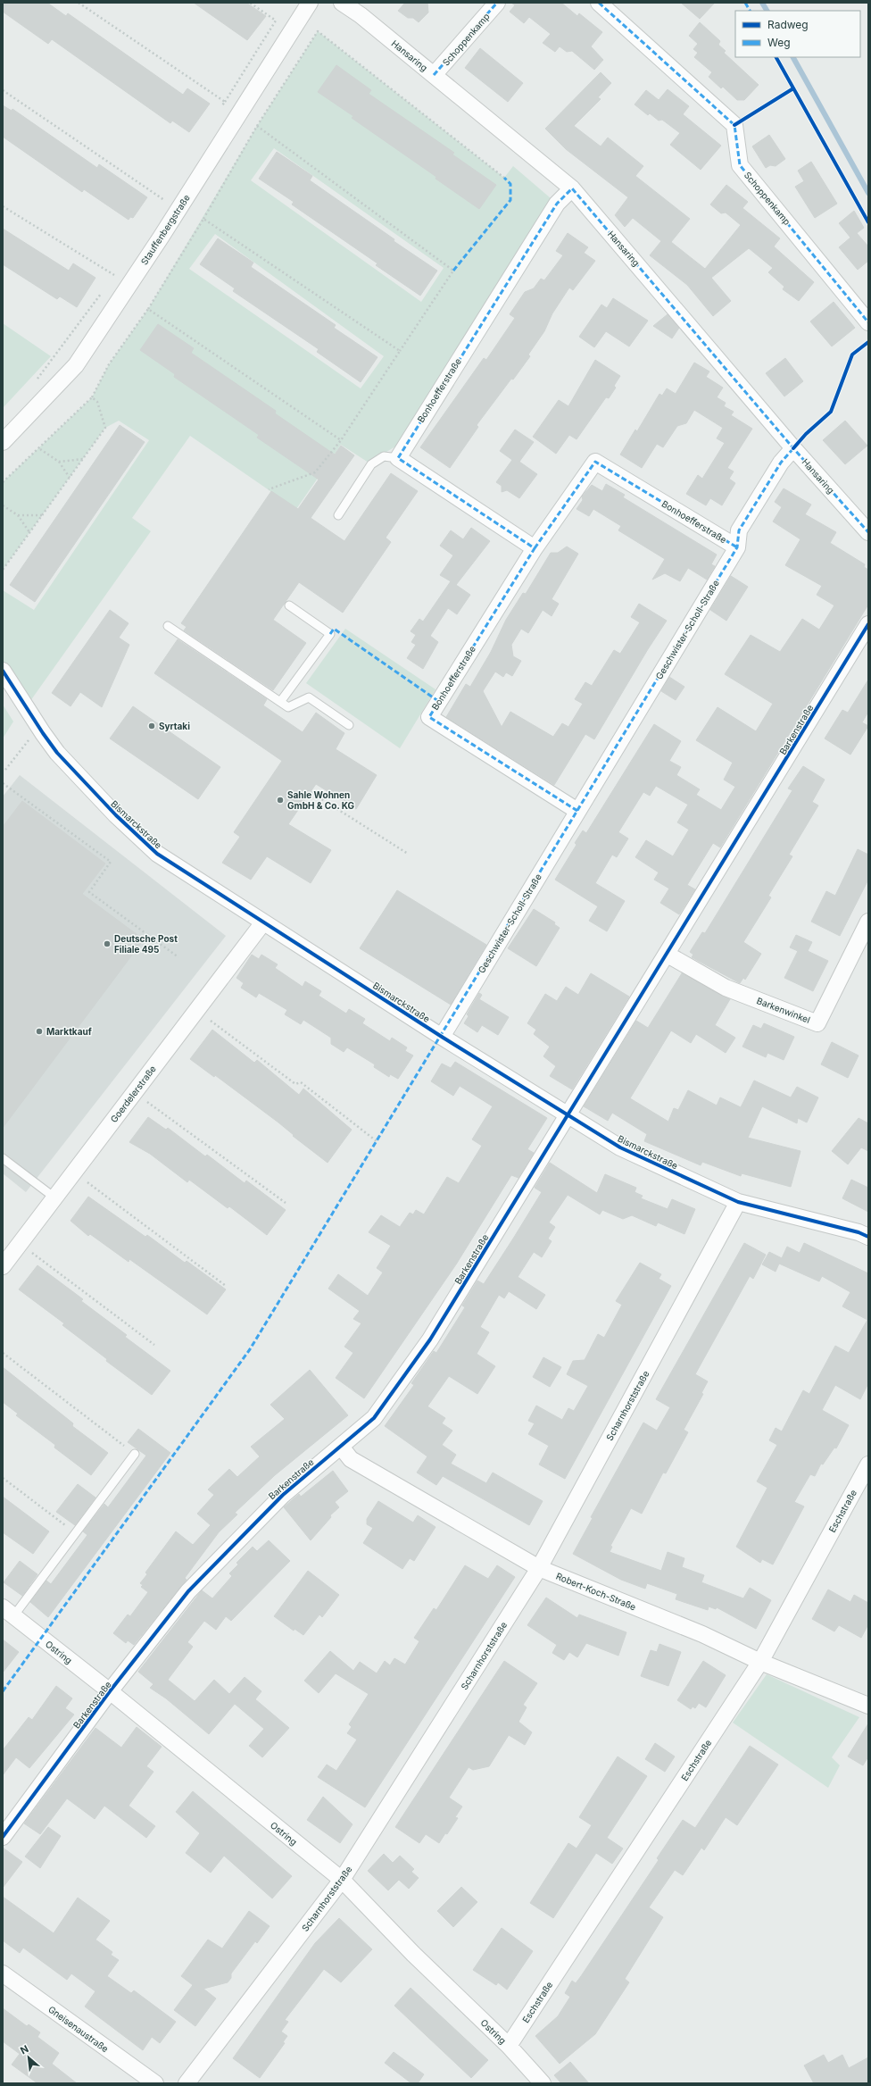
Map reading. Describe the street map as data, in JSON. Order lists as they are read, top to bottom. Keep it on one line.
{"streets":{"street":["Schoppenkamp","Hansaring","Stauffenbergstraße","Bonhoefferstraße","Geschwister-Scholl-Straße","Barkenstraße","Bismarckstraße","Barkenwinkel","Goerdelerstraße","Scharnhorststraße","Eschstraße","Robert-Koch-Straße","Ostring","Gneisenaustraße"]},"crossings":[["Schoppenkamp","Hansaring"],["Hansaring","Bonhoefferstraße"],["Hansaring","Geschwister-Scholl-Straße"],["Bonhoefferstraße","Geschwister-Scholl-Straße"],["Geschwister-Scholl-Straße","Bismarckstraße"],["Barkenstraße","Bismarckstraße"],["Barkenstraße","Barkenwinkel"],["Barkenstraße","Robert-Koch-Straße"],["Barkenstraße","Ostring"],["Bismarckstraße","Goerdelerstraße"],["Bismarckstraße","Scharnhorststraße"],["Scharnhorststraße","Robert-Koch-Straße"],["Scharnhorststraße","Ostring"],["Eschstraße","Robert-Koch-Straße"],["Eschstraße","Ostring"]],"places":["Syrtaki","Sahle Wohnen GmbH & Co. KG","Deutsche Post Filiale 495","Marktkauf"],"legend":["Radweg","Weg"],"north":"top left"}
